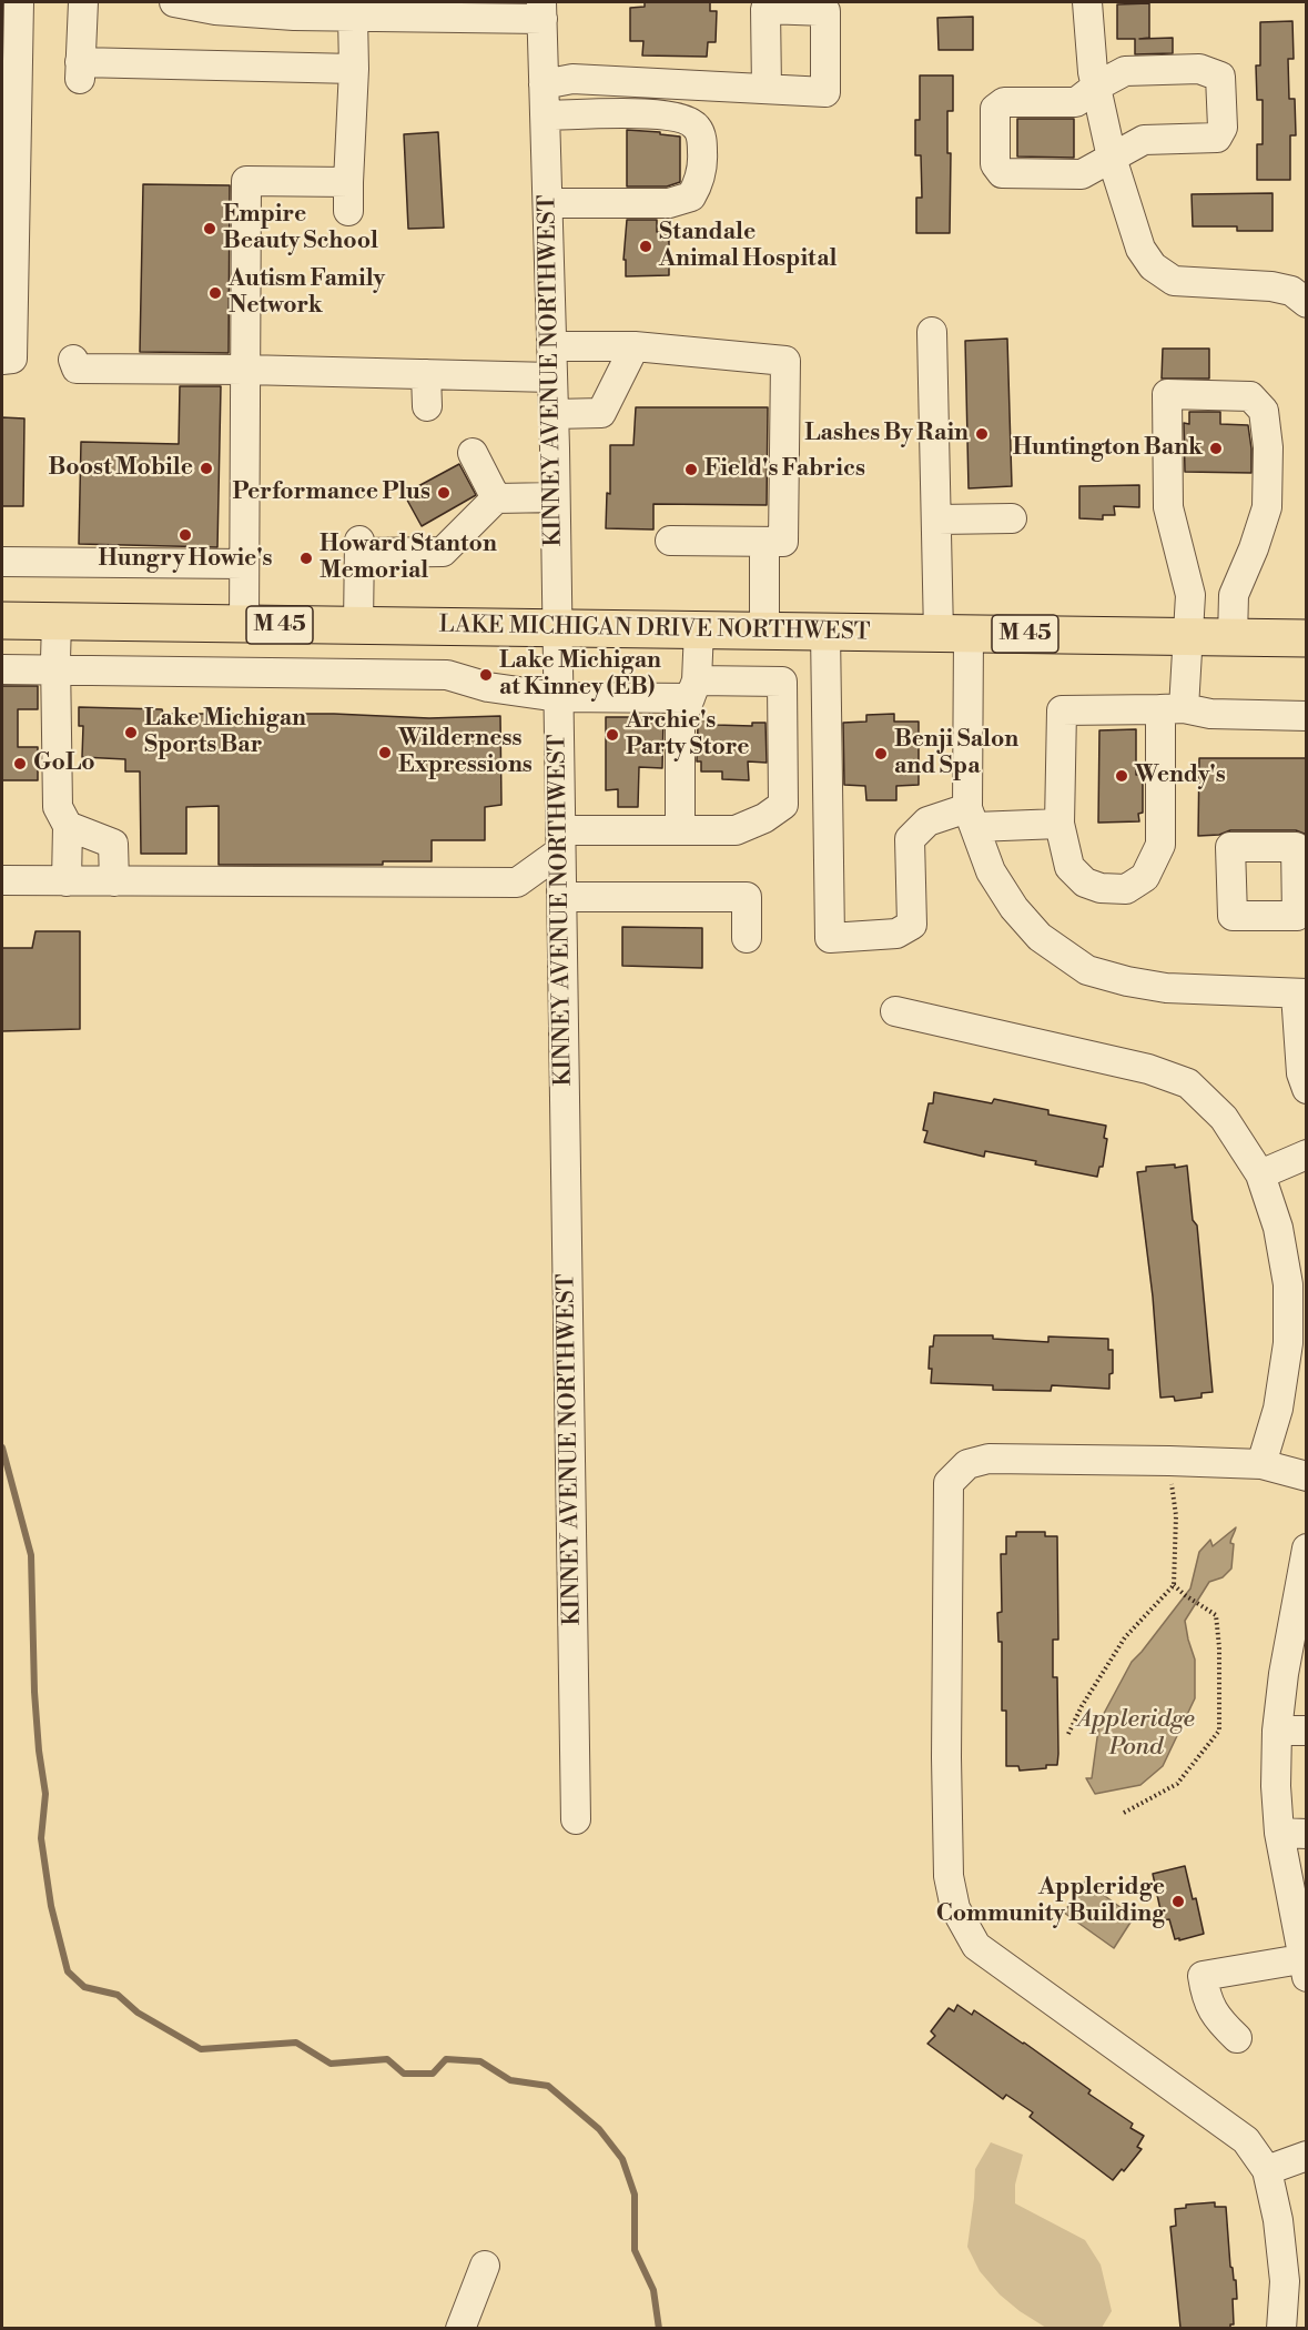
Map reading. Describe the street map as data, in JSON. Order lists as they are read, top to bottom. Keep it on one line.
{"streets":{"highway":["M 45","LAKE MICHIGAN DRIVE NORTHWEST"],"street":["KINNEY AVENUE NORTHWEST"]},"crossings":[["KINNEY AVENUE NORTHWEST","LAKE MICHIGAN DRIVE NORTHWEST"]],"water":["Appleridge Pond"],"places":["Empire Beauty School","Standale Animal Hospital","Autism Family Network","Lashes By Rain","Huntington Bank","Boost Mobile","Field's Fabrics","Performance Plus","Hungry Howie's","Howard Stanton Memorial","Lake Michigan at Kinney (EB)","Lake Michigan Sports Bar","Archie's Party Store","Wilderness Expressions","Benji Salon and Spa","GoLo","Wendy's","Appleridge Community Building"]}
